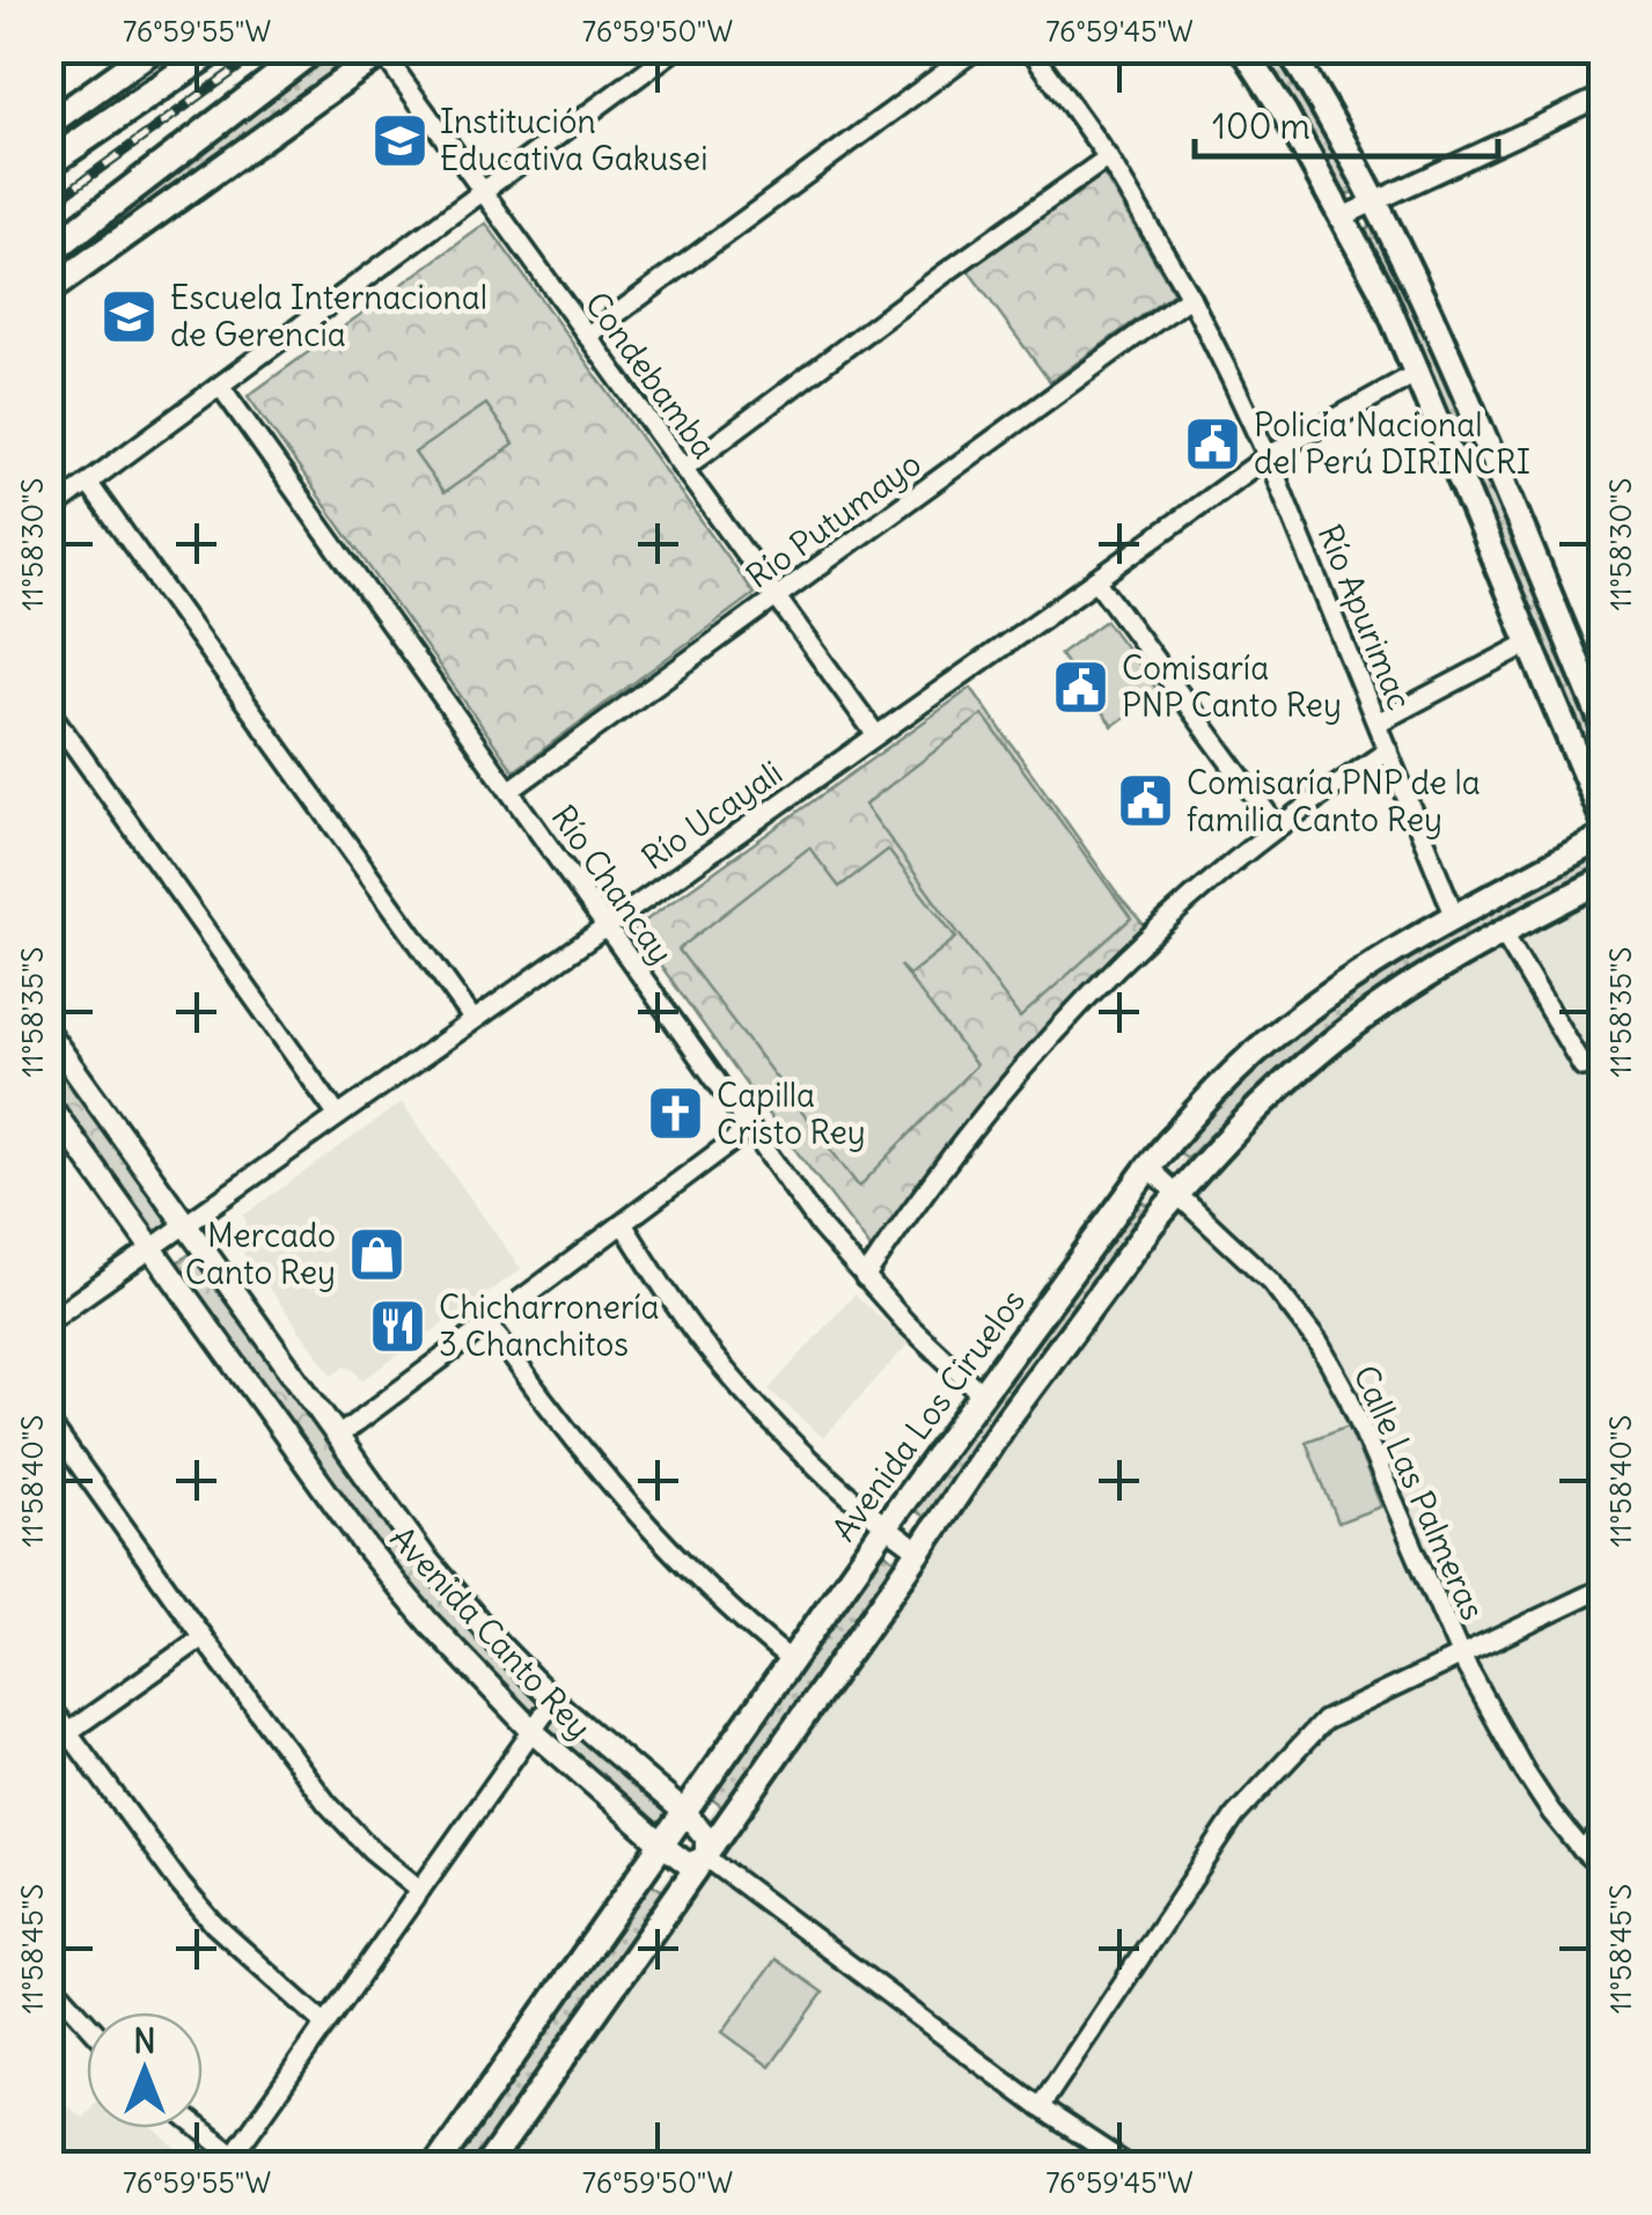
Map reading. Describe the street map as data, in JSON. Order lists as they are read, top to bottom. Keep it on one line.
{"streets":{"main road":["Avenida Los Ciruelos"],"street":["Condebamba","Río Putumayo","Río Apurimac","Río Ucayali","Río Chancay","Calle Las Palmeras","Avenida Canto Rey"]},"crossings":[["Condebamba","Río Putumayo"],["Condebamba","Río Ucayali"],["Río Putumayo","Río Apurimac"],["Río Putumayo","Río Chancay"],["Río Apurimac","Río Ucayali"],["Río Apurimac","Avenida Los Ciruelos"],["Río Ucayali","Río Chancay"],["Río Ucayali","Avenida Canto Rey"],["Río Chancay","Avenida Los Ciruelos"],["Avenida Los Ciruelos","Calle Las Palmeras"],["Avenida Los Ciruelos","Avenida Canto Rey"]],"places":{"school or university":["Institución Educativa Gakusei","Escuela Internacional de Gerencia"],"public building":["Policía Nacional del Perú DIRINCRI","Comisaría PNP Canto Rey","Comisaría PNP de la familia Canto Rey"],"church":["Capilla Cristo Rey"],"shop":["Mercado Canto Rey"],"restaurant":["Chicharronería 3 Chanchitos"]},"scale_bar":"100 m","north":"top","coordinates":["76°59'55\"W","76°59'50\"W","76°59'45\"W","11°58'30\"S","11°58'35\"S","11°58'40\"S","11°58'45\"S"]}
